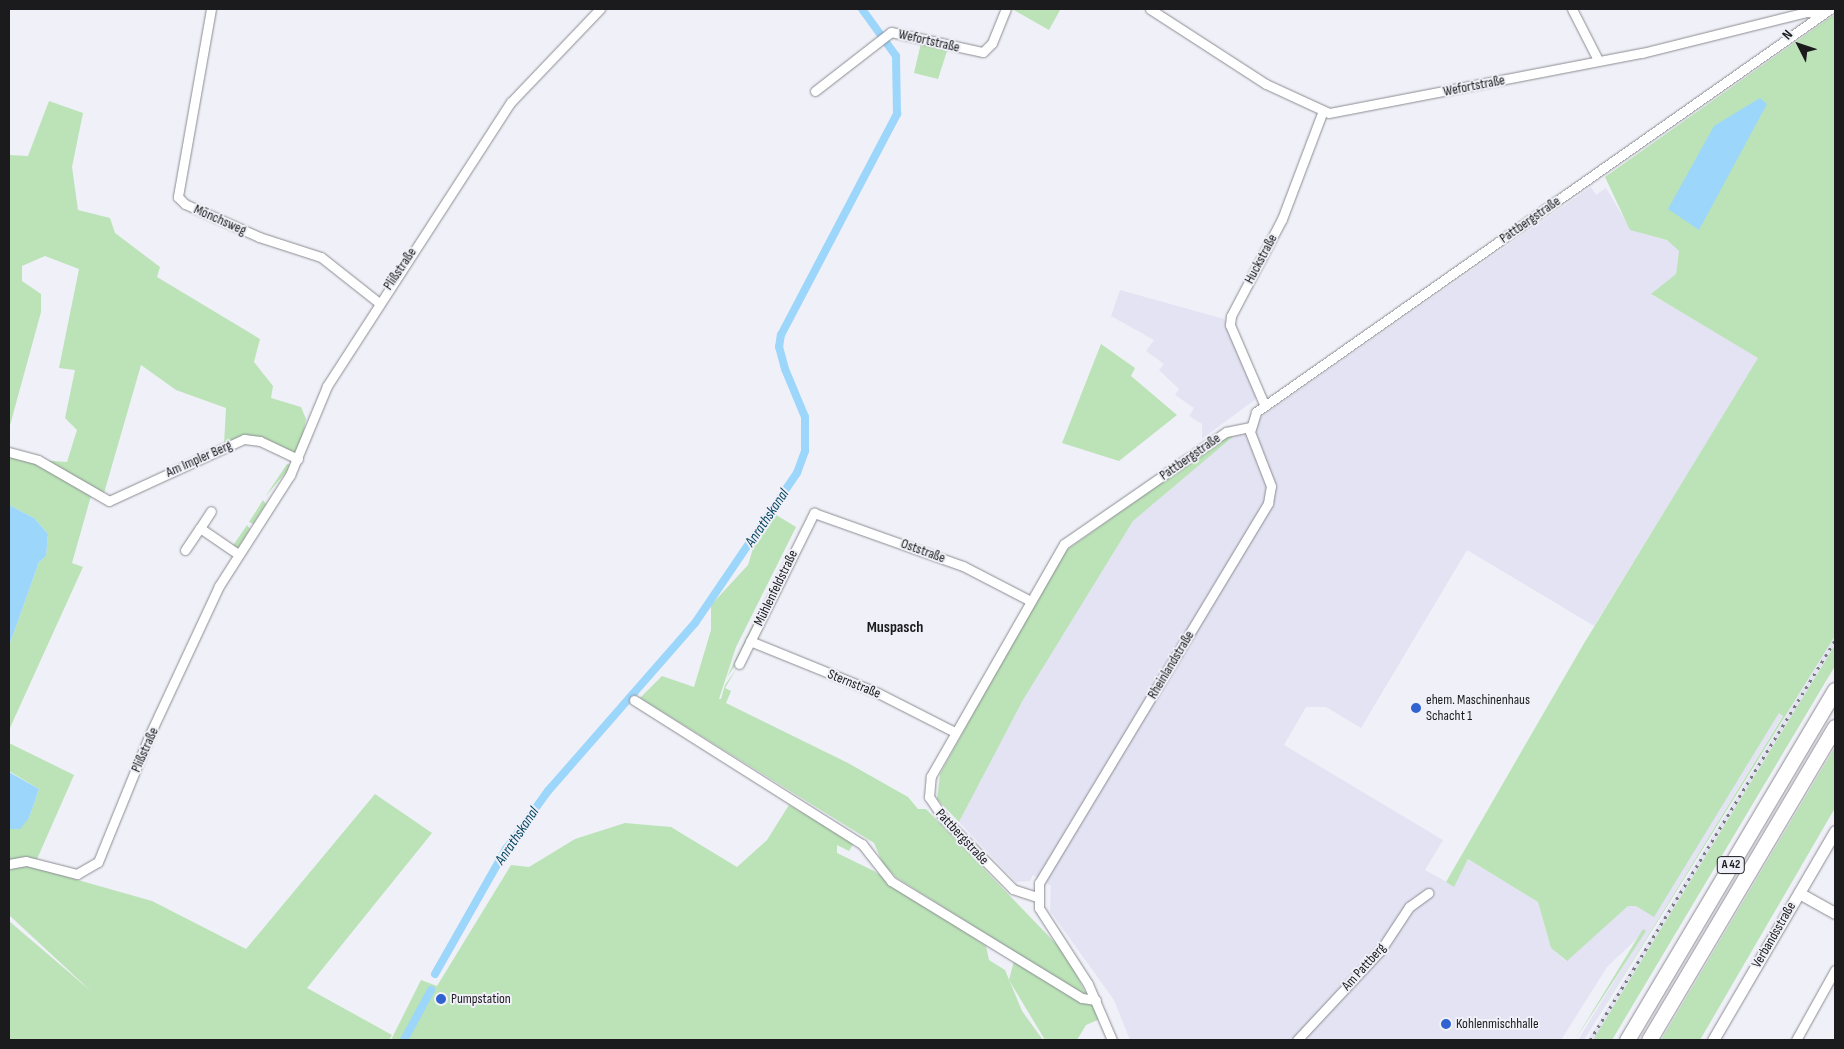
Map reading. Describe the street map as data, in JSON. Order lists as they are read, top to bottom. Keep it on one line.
{"streets":{"highway":["A 42"],"main road":["Verbandsstraße"],"street":["Wefortstraße","Mönchsweg","Pattbergstraße","Huckstraße","Plißstraße","Am Impler Berg","Oststraße","Mühlenfeldstraße","Rheinlandstraße","Sternstraße","Am Pattberg"]},"crossings":[["Wefortstraße","Pattbergstraße"],["Wefortstraße","Huckstraße"],["Mönchsweg","Plißstraße"],["Pattbergstraße","Huckstraße"],["Pattbergstraße","Oststraße"],["Pattbergstraße","Rheinlandstraße"],["Pattbergstraße","Sternstraße"],["Plißstraße","Am Impler Berg"],["Oststraße","Mühlenfeldstraße"],["Mühlenfeldstraße","Sternstraße"]],"districts":["Muspasch"],"water":["Anrathskanal"],"places":["ehem. Maschinenhaus Schacht 1","Pumpstation","Kohlenmischhalle"],"north":"top left"}
